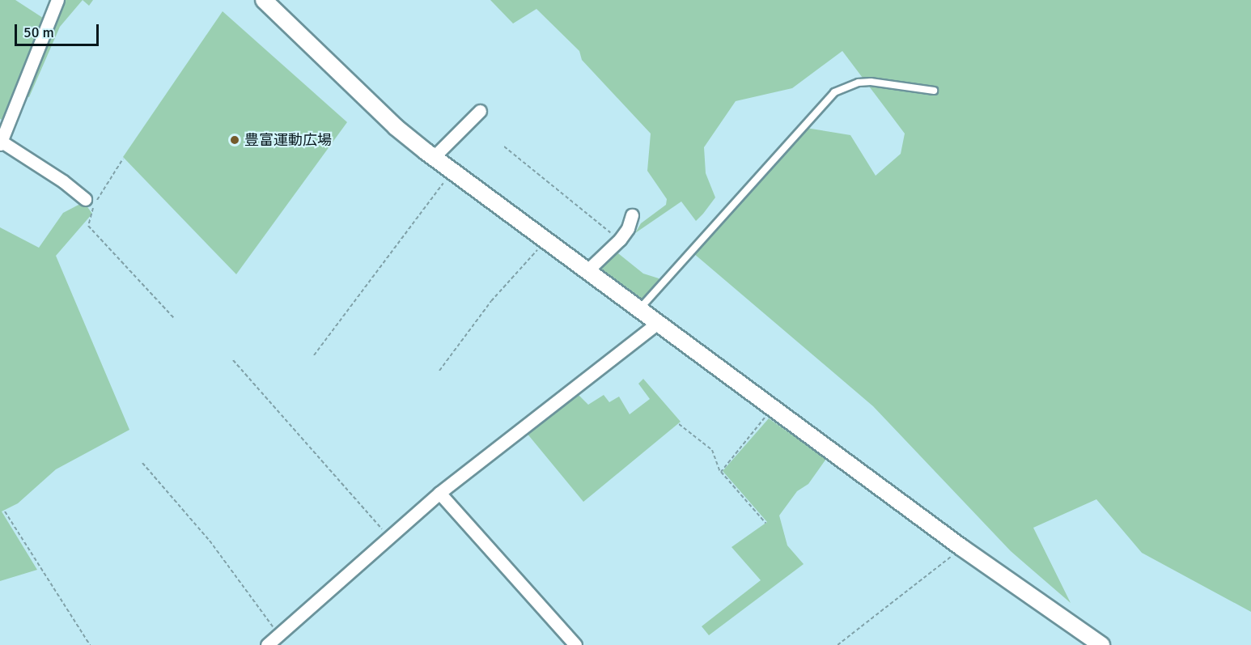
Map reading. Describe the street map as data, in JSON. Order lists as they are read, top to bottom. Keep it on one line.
{"places":["豊富運動広場"],"scale_bar":"50 m"}
